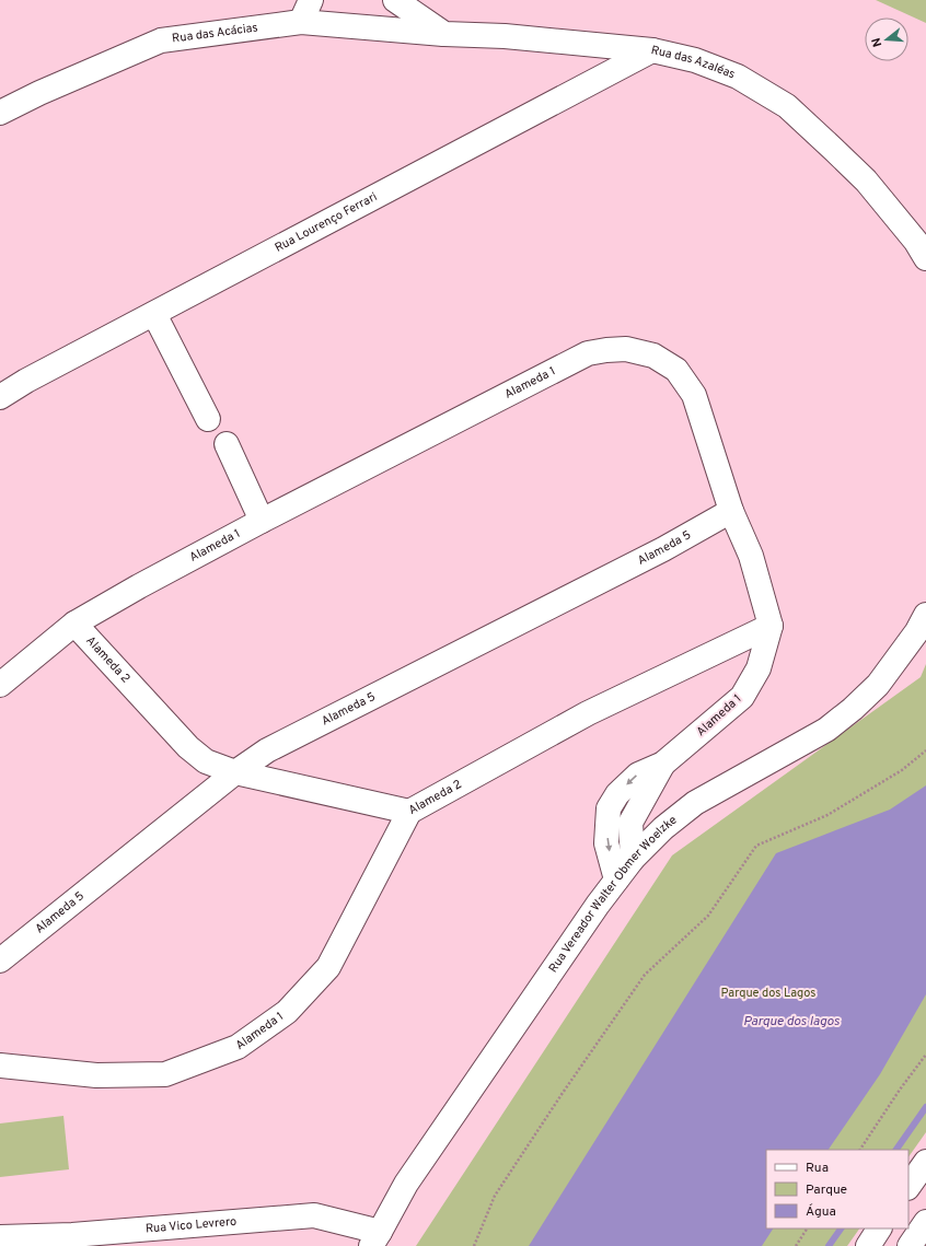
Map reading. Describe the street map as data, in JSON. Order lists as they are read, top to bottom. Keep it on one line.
{"streets":{"street":["Rua das Acácias","Rua das Azaléas","Rua Lourenço Ferrari","Alameda 1","Alameda 5","Alameda 2","Rua Vereador Walter Obmer Woelzke","Rua Vico Levrero"]},"crossings":[["Rua das Acácias","Rua das Azaléas"],["Rua das Azaléas","Rua Lourenço Ferrari"],["Alameda 1","Alameda 5"],["Alameda 1","Alameda 2"],["Alameda 1","Rua Vereador Walter Obmer Woelzke"],["Alameda 5","Alameda 2"],["Rua Vereador Walter Obmer Woelzke","Rua Vico Levrero"]],"water":["Parque dos lagos"],"parks":["Parque dos Lagos"],"legend":["Rua","Parque","Água"],"north":"left"}
